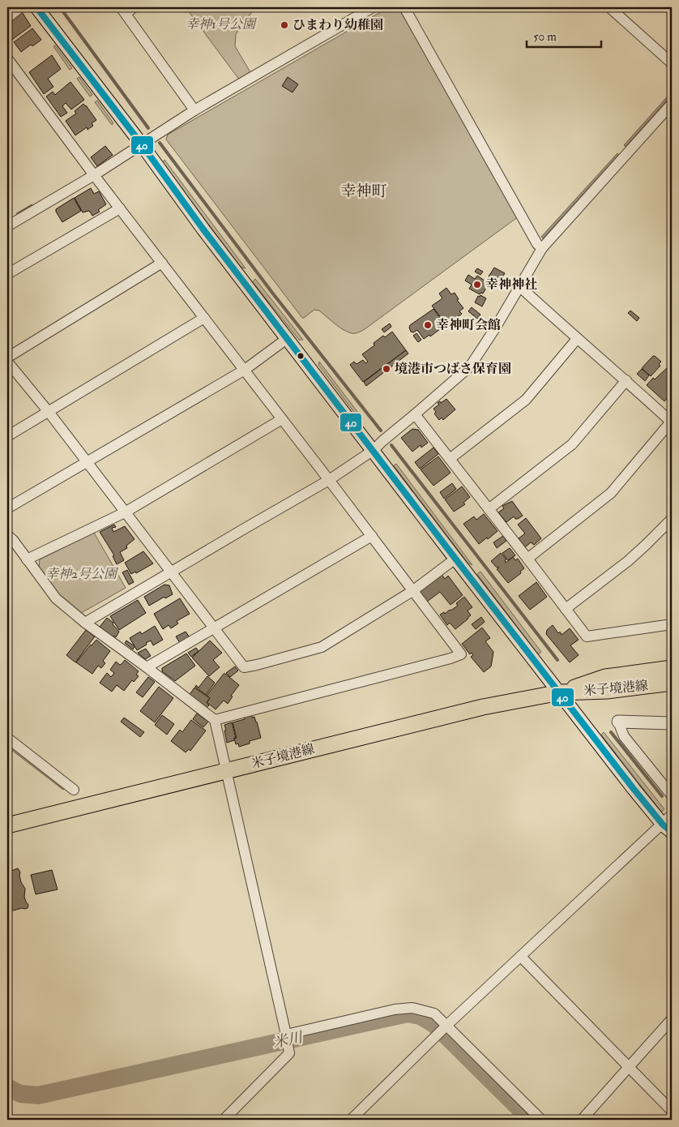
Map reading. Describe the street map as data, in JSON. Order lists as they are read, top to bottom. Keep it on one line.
{"streets":{"main road":["米子境港線"]},"districts":["幸神町"],"water":["米川"],"parks":["幸神1号公園","幸神2号公園"],"places":["ひまわり幼稚園","幸神神社","幸神町会館","境港市つばさ保育園"],"lines":["transit line 40"],"scale_bar":"50 m"}
